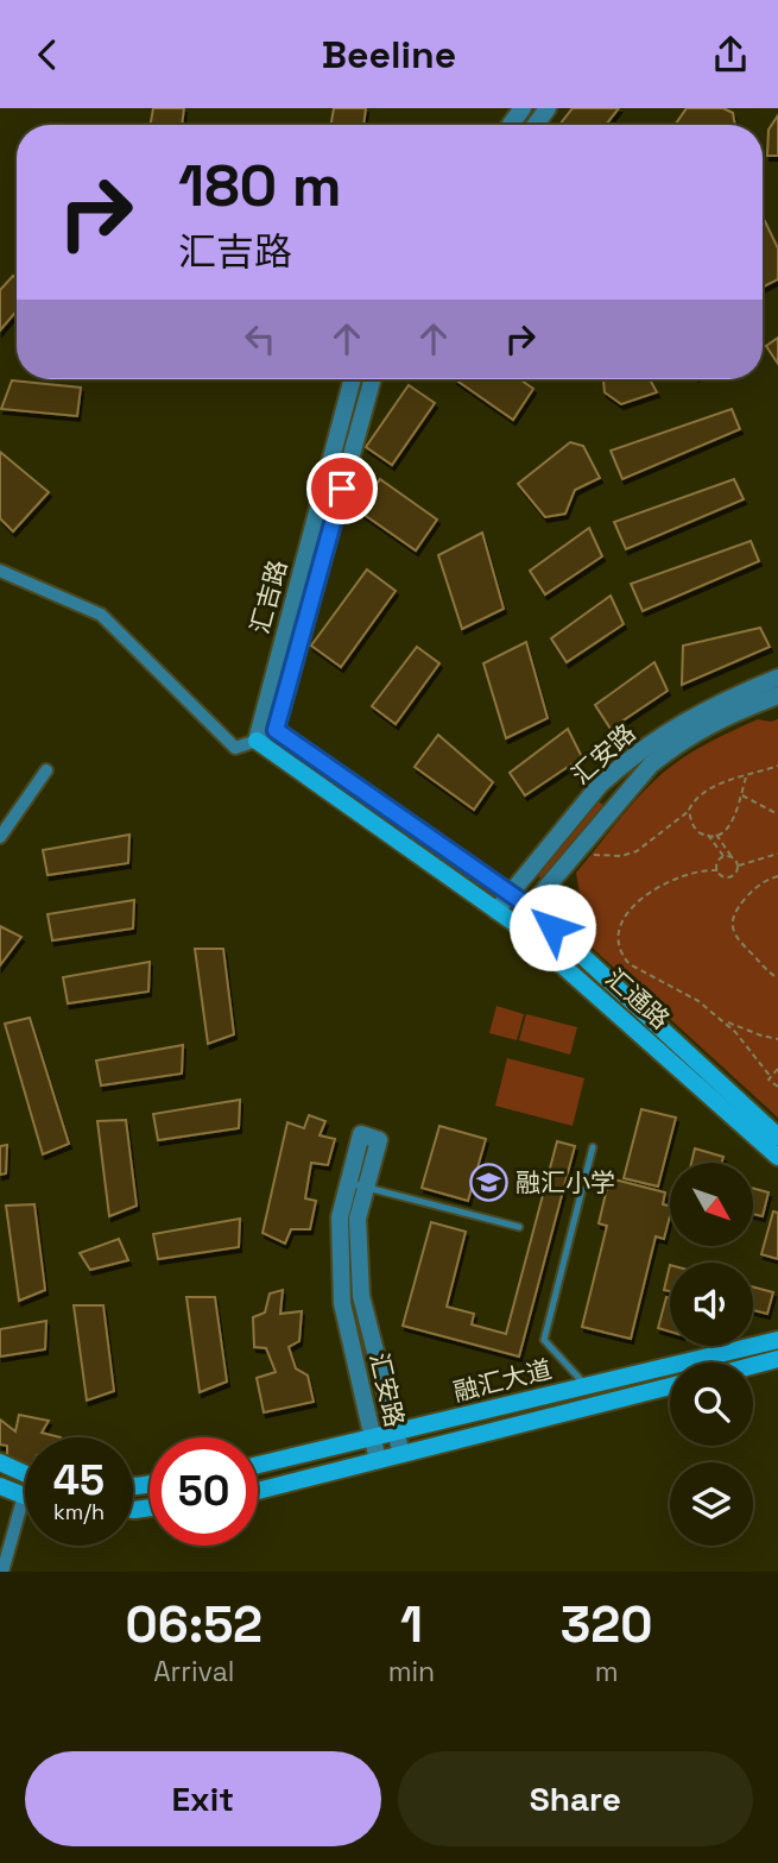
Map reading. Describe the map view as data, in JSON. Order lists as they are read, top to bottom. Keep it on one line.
{"streets":{"main road":["汇通路","融汇大道"],"street":["汇吉路","汇安路"]},"crossings":[["汇吉路","汇通路"],["汇安路","汇通路"],["汇安路","融汇大道"]],"places":{"school or university":["融汇小学"]},"north":"bottom right","page":{"header":"Beeline","turn":["180 m","汇吉路"],"speed":"45 km/h","limit":"50","eta":["06:52","Arrival","1","min","320","m"],"buttons":["Exit","Share"]}}
